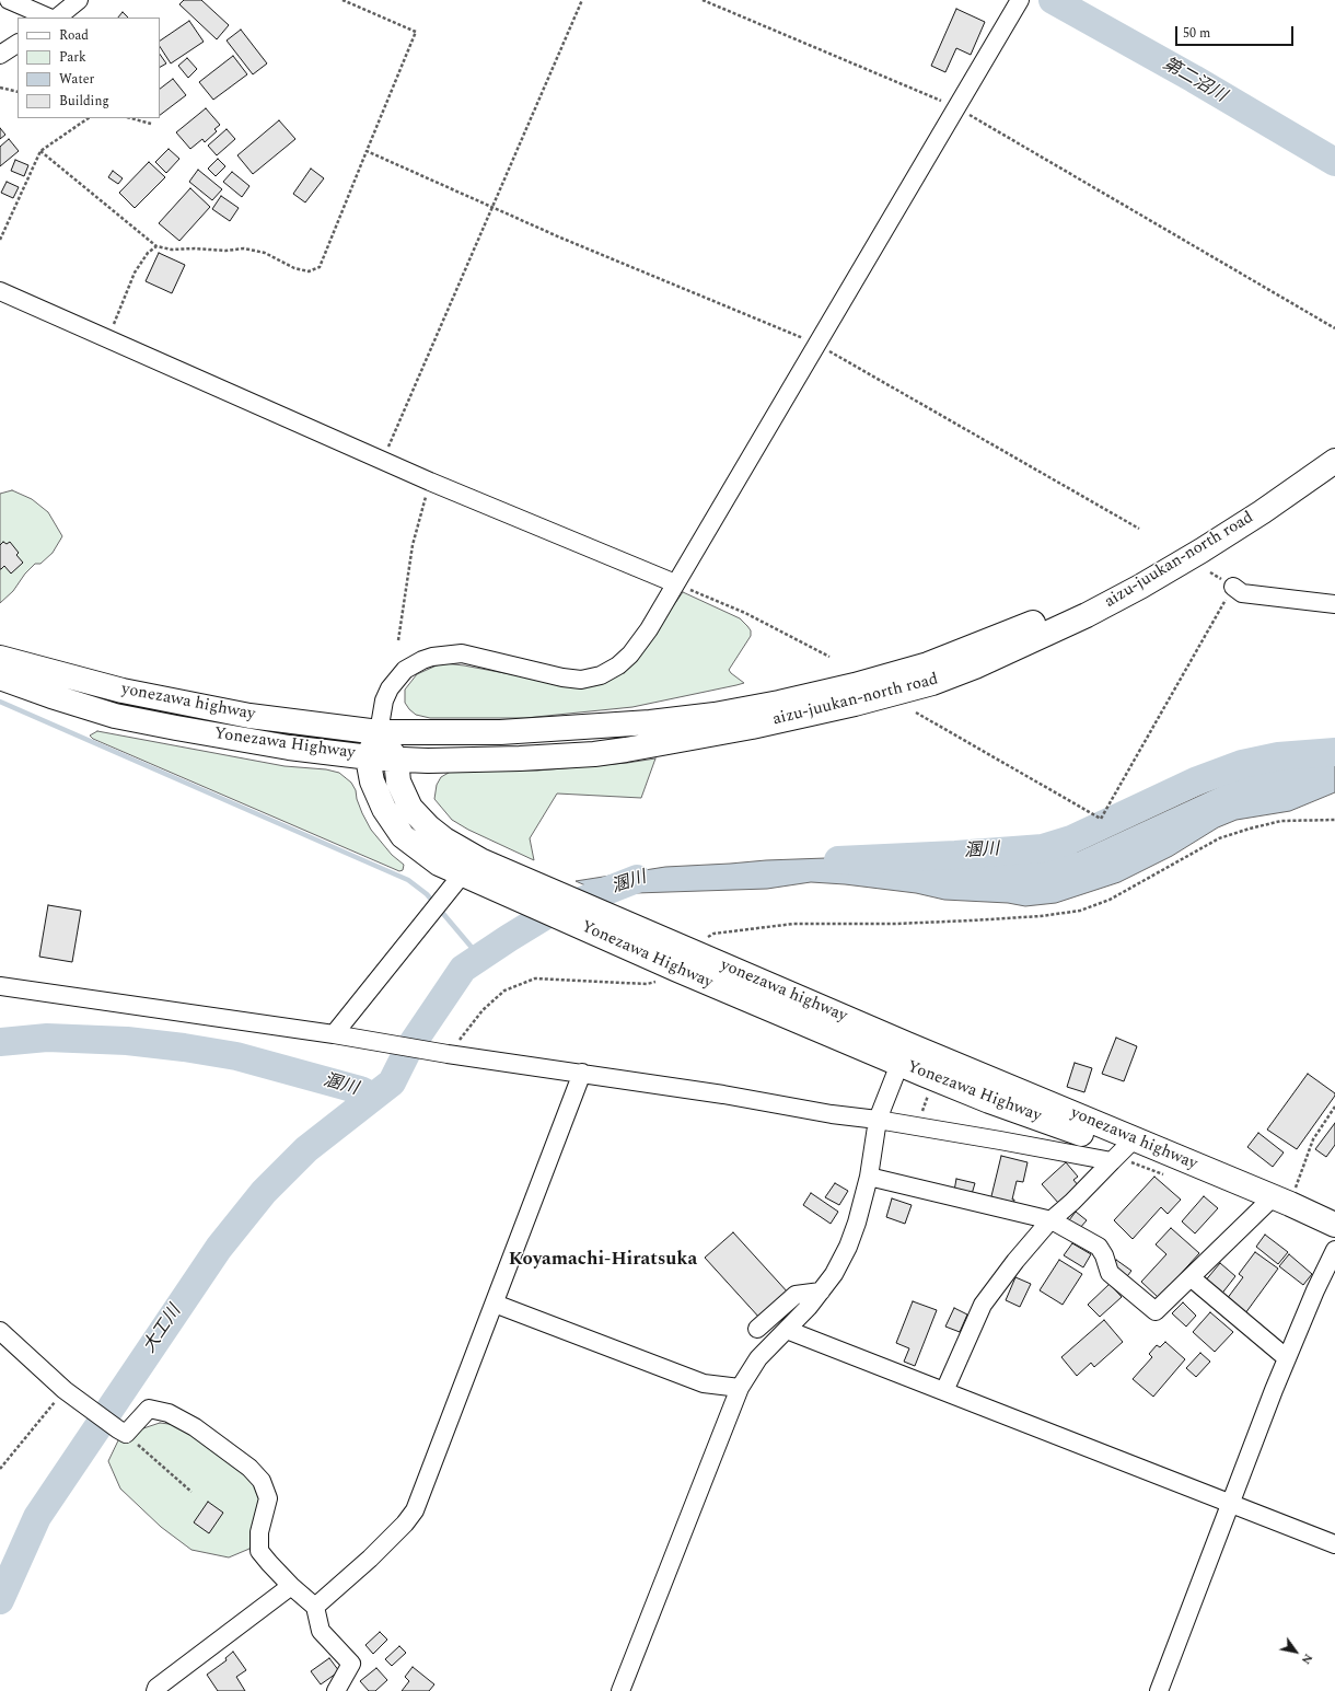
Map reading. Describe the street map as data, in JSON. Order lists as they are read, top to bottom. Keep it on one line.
{"streets":{"highway":["aizu-juukan-north road","yonezawa highway","Yonezawa Highway"]},"crossings":[["aizu-juukan-north road","yonezawa highway"],["aizu-juukan-north road","Yonezawa Highway"],["yonezawa highway","Yonezawa Highway"]],"districts":["Koyamachi-Hiratsuka"],"water":["第二沼川","溷川","大工川"],"legend":["Road","Park","Water","Building"],"scale_bar":"50 m","north":"bottom right"}
